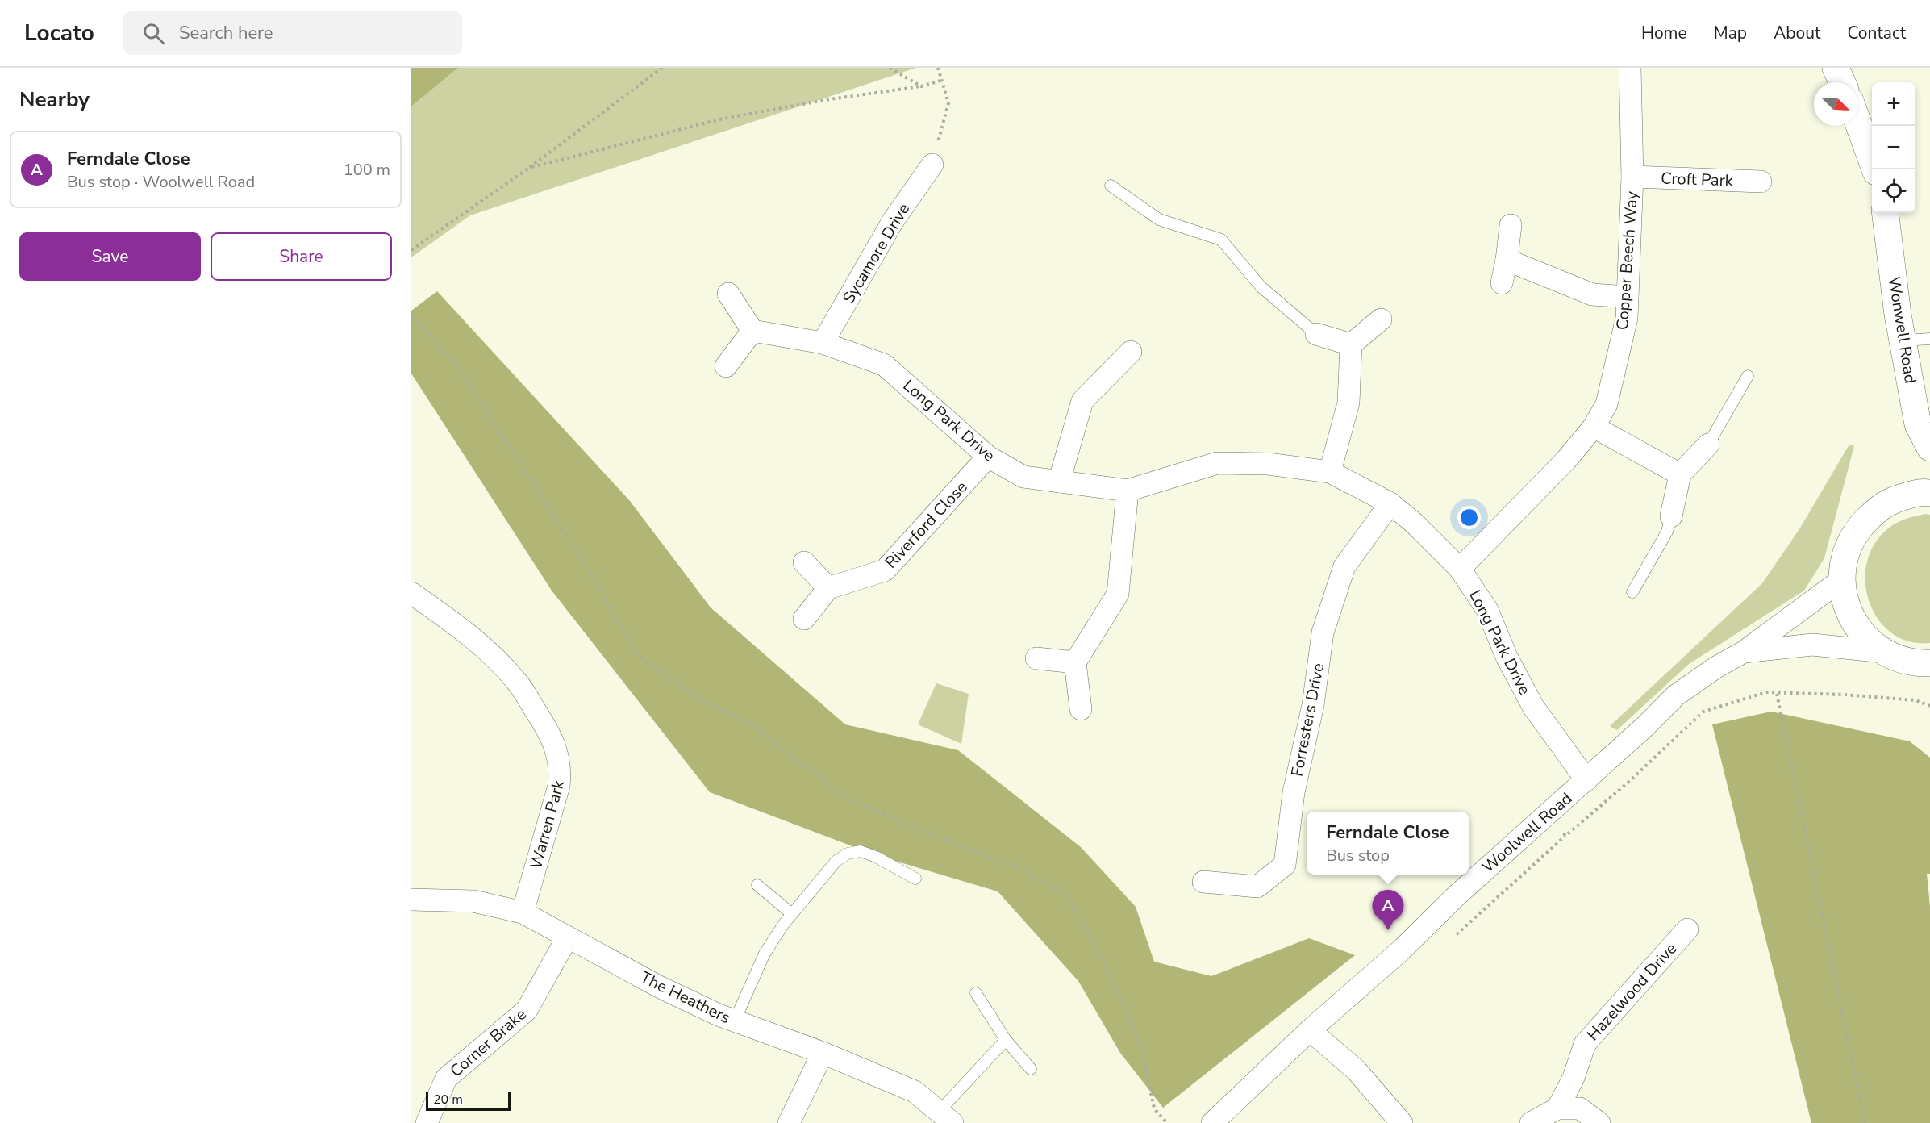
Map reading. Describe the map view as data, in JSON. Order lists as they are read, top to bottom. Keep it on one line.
{"streets":{"street":["Croft Park","Sycamore Drive","Copper Beech Way","Wonwell Road","Long Park Drive","Riverford Close","Forresters Drive","Warren Park","Woolwell Road","Hazelwood Drive","The Heathers","Corner Brake"]},"crossings":[["Croft Park","Copper Beech Way"],["Sycamore Drive","Long Park Drive"],["Copper Beech Way","Long Park Drive"],["Long Park Drive","Riverford Close"],["Long Park Drive","Forresters Drive"],["Long Park Drive","Woolwell Road"],["Warren Park","The Heathers"],["The Heathers","Corner Brake"]],"scale_bar":"20 m","north":"bottom right","page":{"header":"Locato","search":"Search here","nav":["Home","Map","About","Contact"],"heading":"Nearby","map_buttons":["+","−"],"list":[{"mark":"A","name":"Ferndale Close","note":"Bus stop · Woolwell Road","value":"100 m"}],"buttons":["Save","Share"],"popup":["Ferndale Close","Bus stop"],"pins":"A","scale":"20 m"}}
